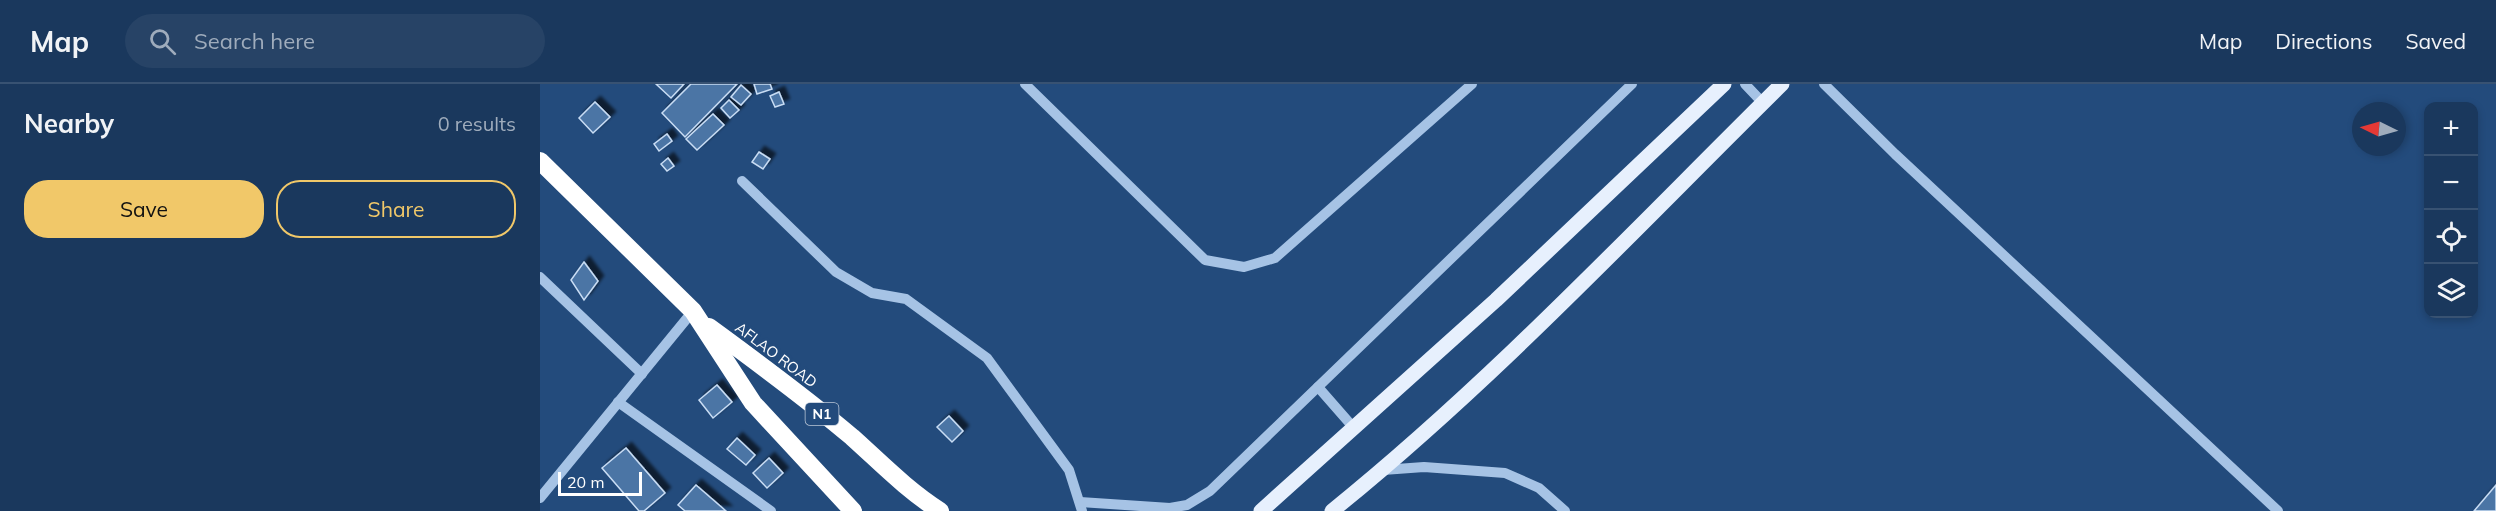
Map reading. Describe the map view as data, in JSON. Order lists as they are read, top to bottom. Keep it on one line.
{"streets":{"highway":["AFLAO ROAD","N1"]},"scale_bar":"20 m","north":"left","page":{"header":"Map","search":"Search here","nav":["Map","Directions","Saved"],"heading":["Nearby","0 results"],"map_buttons":["+","−"],"buttons":["Save","Share"],"scale":"20 m"}}
